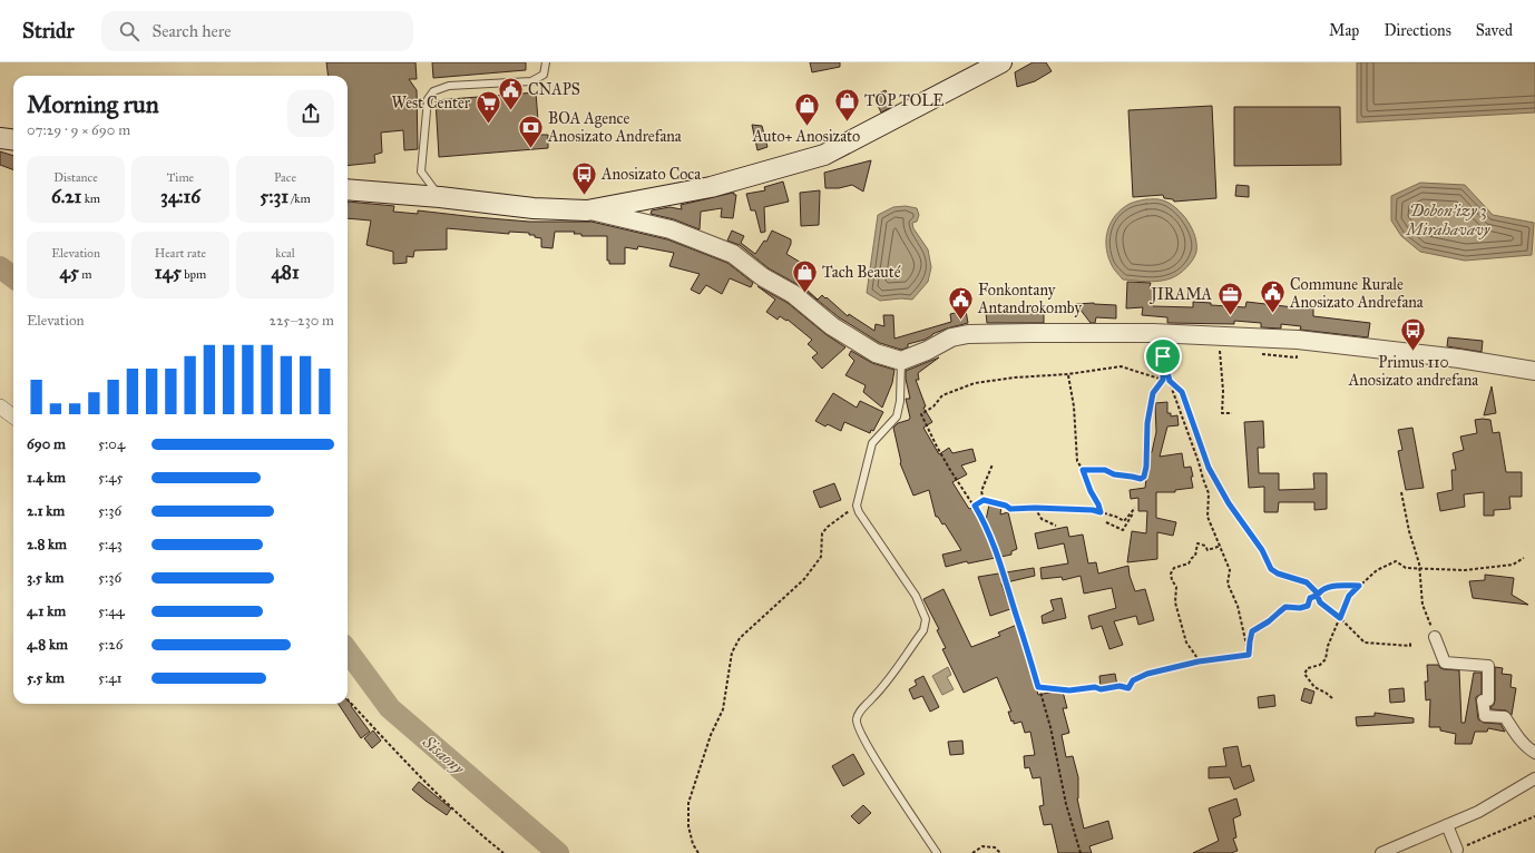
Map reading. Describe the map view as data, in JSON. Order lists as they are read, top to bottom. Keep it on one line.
{"water":["Dobon'izy 3 Mirahavavy","Sisaony"],"places":{"public building":["CNAPS","Commune Rurale Anosizato Andrefana","Fonkontany Antandrokomby"],"shop":["TOP TOLE","Auto+ Anosizato","Tach Beauté"],"supermarket":["West Center"],"bank":["BOA Agence Anosizato Andrefana"],"bus stop":["Anosizato Coca","Primus 110 Anosizato andrefana"],"office":["JIRAMA"]},"page":{"header":"Stridr","search":"Search here","nav":["Map","Directions","Saved"],"heading":["Morning run","07:29 · 9 × 690 m"],"stats":[["Distance","6.21 km"],["Time","34:16"],["Pace","5:31 /km"],["Elevation","45 m"],["Heart rate","145 bpm"],["kcal","481"]],"chart":["Elevation","225–230 m"],"list":[{"name":"690 m","note":"5:04"},{"name":"1.4 km","note":"5:45"},{"name":"2.1 km","note":"5:36"},{"name":"2.8 km","note":"5:43"},{"name":"3.5 km","note":"5:36"},{"name":"4.1 km","note":"5:44"},{"name":"4.8 km","note":"5:26"},{"name":"5.5 km","note":"5:41"}]}}
